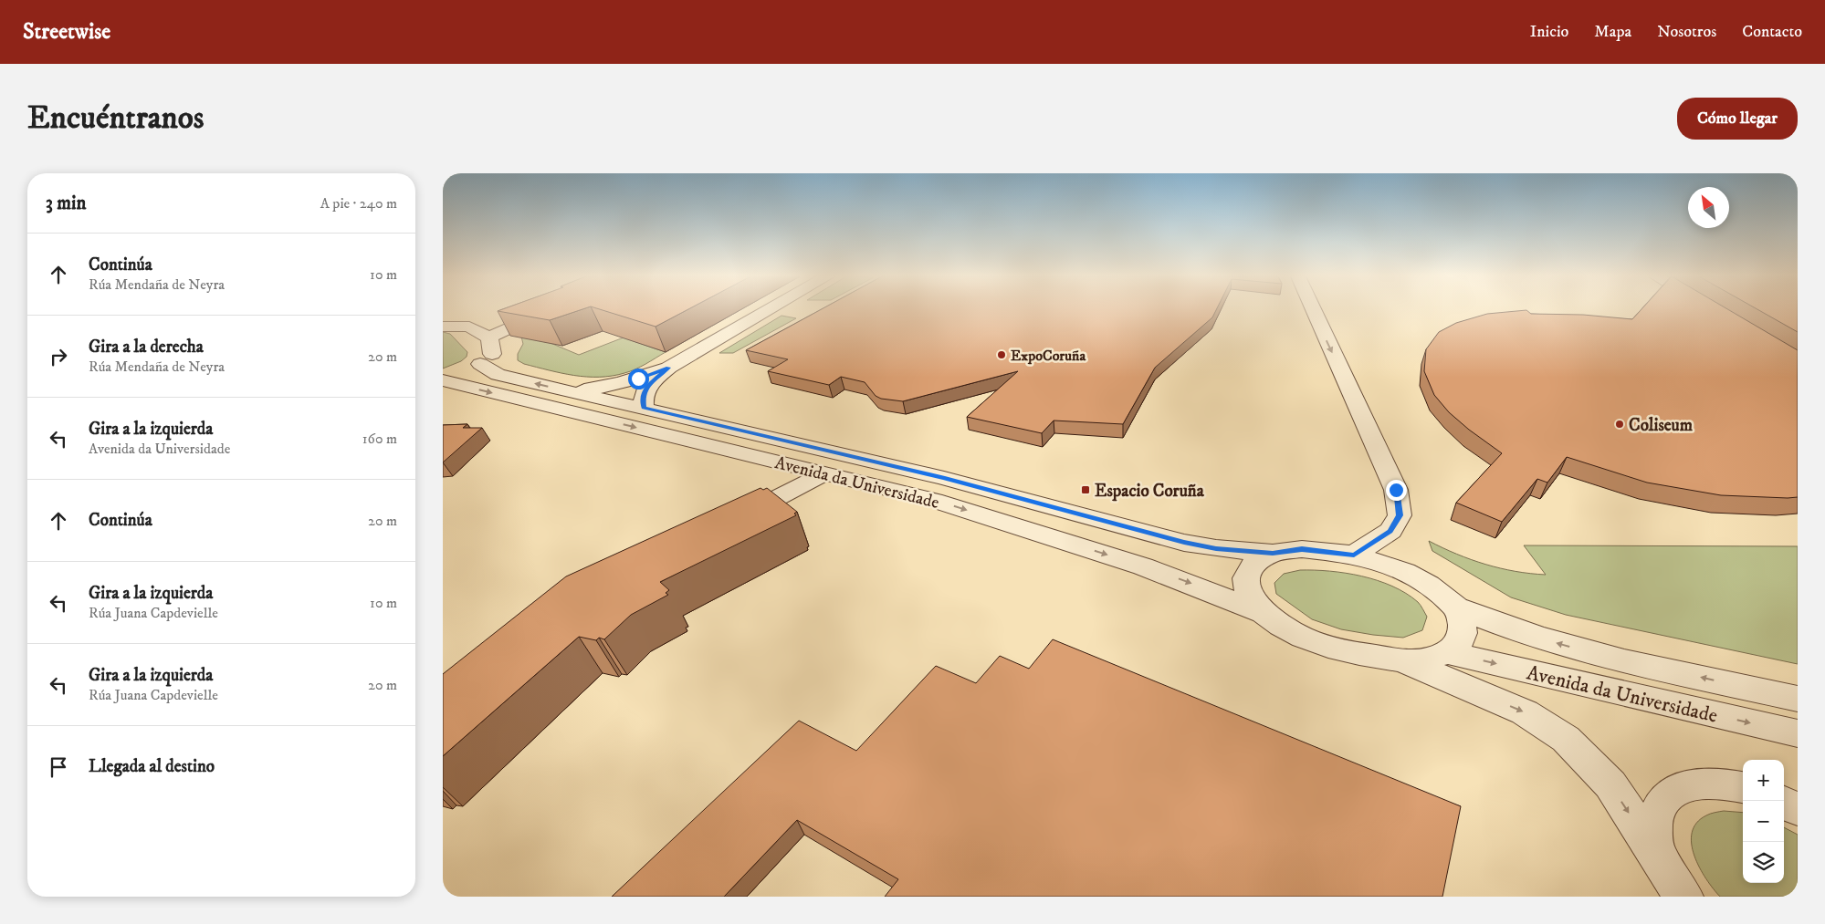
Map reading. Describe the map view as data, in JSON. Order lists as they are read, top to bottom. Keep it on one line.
{"streets":{"street":["Avenida da Universidade"]},"places":{"other":["ExpoCoruña","Coliseum"],"transit":["Espacio Coruña"]},"north":"top left","page":{"header":"Streetwise","nav":["Inicio","Mapa","Nosotros","Contacto"],"buttons":"Cómo llegar","title":"Encuéntranos","heading":["3 min","A pie · 240 m"],"list":[["Continúa","Rúa Mendaña de Neyra","10 m"],["Gira a la derecha","Rúa Mendaña de Neyra","20 m"],["Gira a la izquierda","Avenida da Universidade","160 m"],["Continúa","20 m"],["Gira a la izquierda","Rúa Juana Capdevielle","10 m"],["Gira a la izquierda","Rúa Juana Capdevielle","20 m"],"Llegada al destino"],"map_buttons":["+","−"]}}
